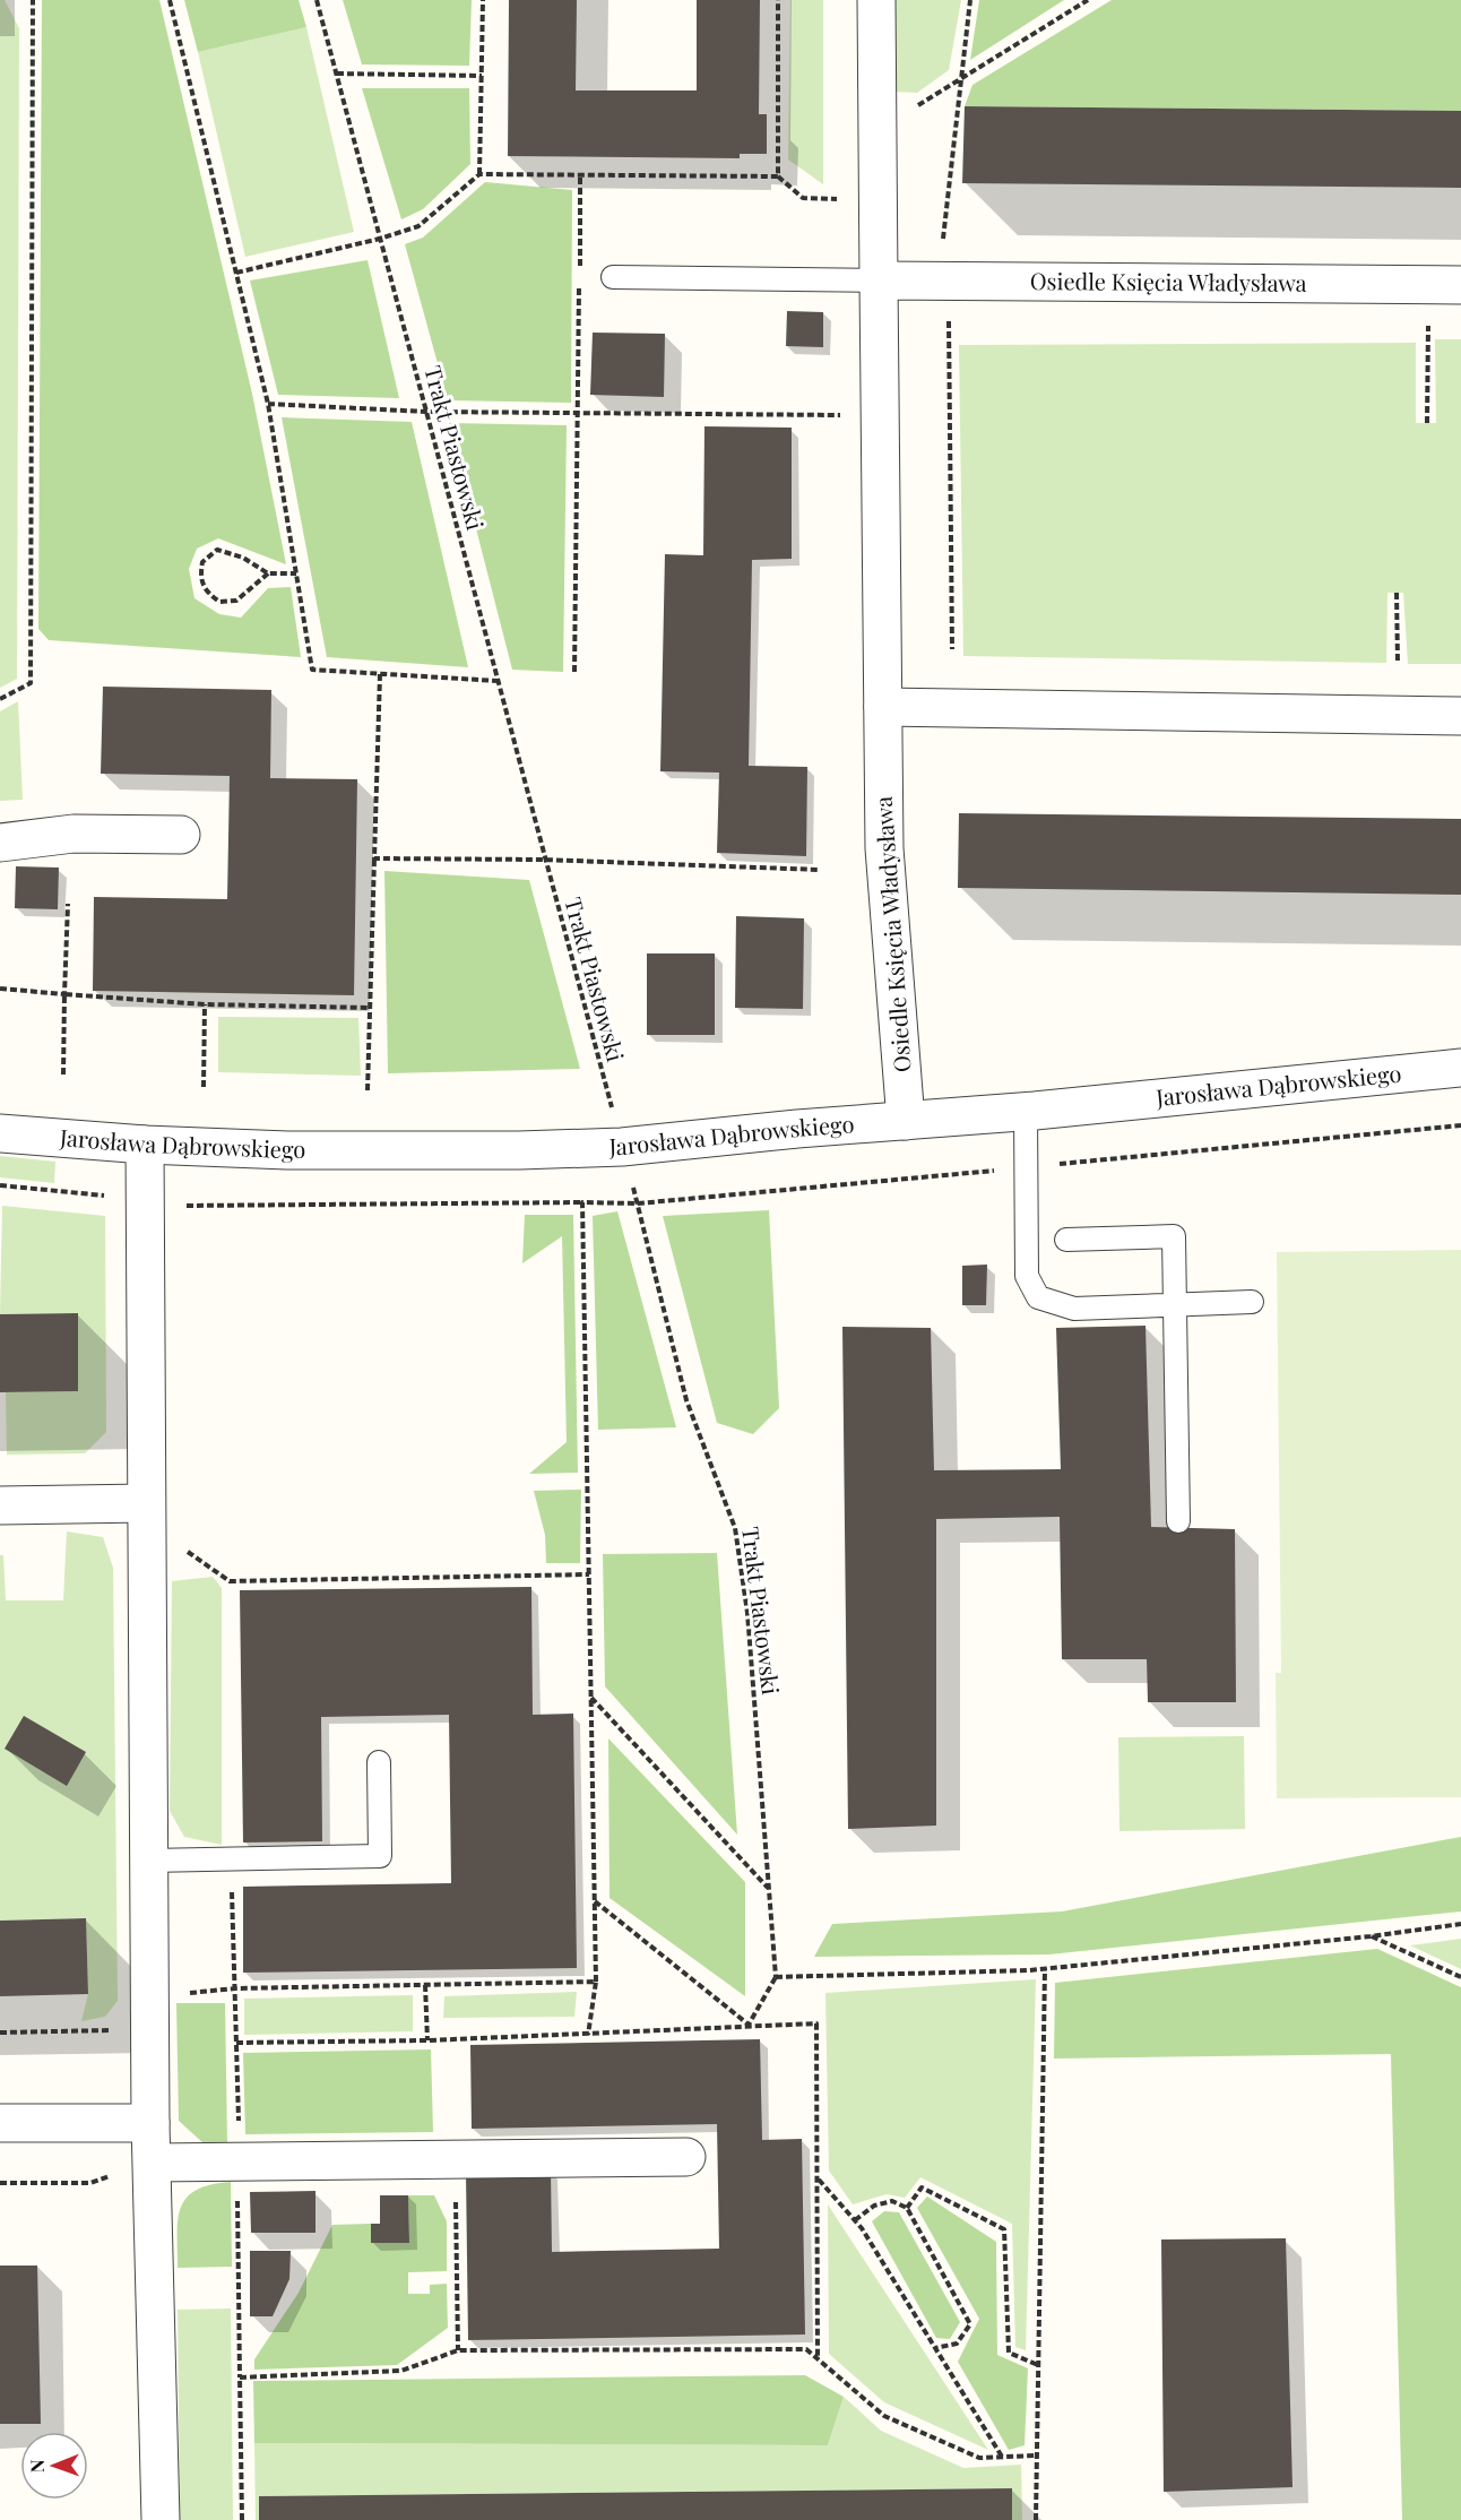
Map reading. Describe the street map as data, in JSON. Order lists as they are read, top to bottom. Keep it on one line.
{"streets":{"street":["Osiedle Księcia Władysława","Jarosława Dąbrowskiego"],"path":["Trakt Piastowski"]},"crossings":[["Osiedle Księcia Władysława","Jarosława Dąbrowskiego"],["Trakt Piastowski","Jarosława Dąbrowskiego"]],"north":"left"}
